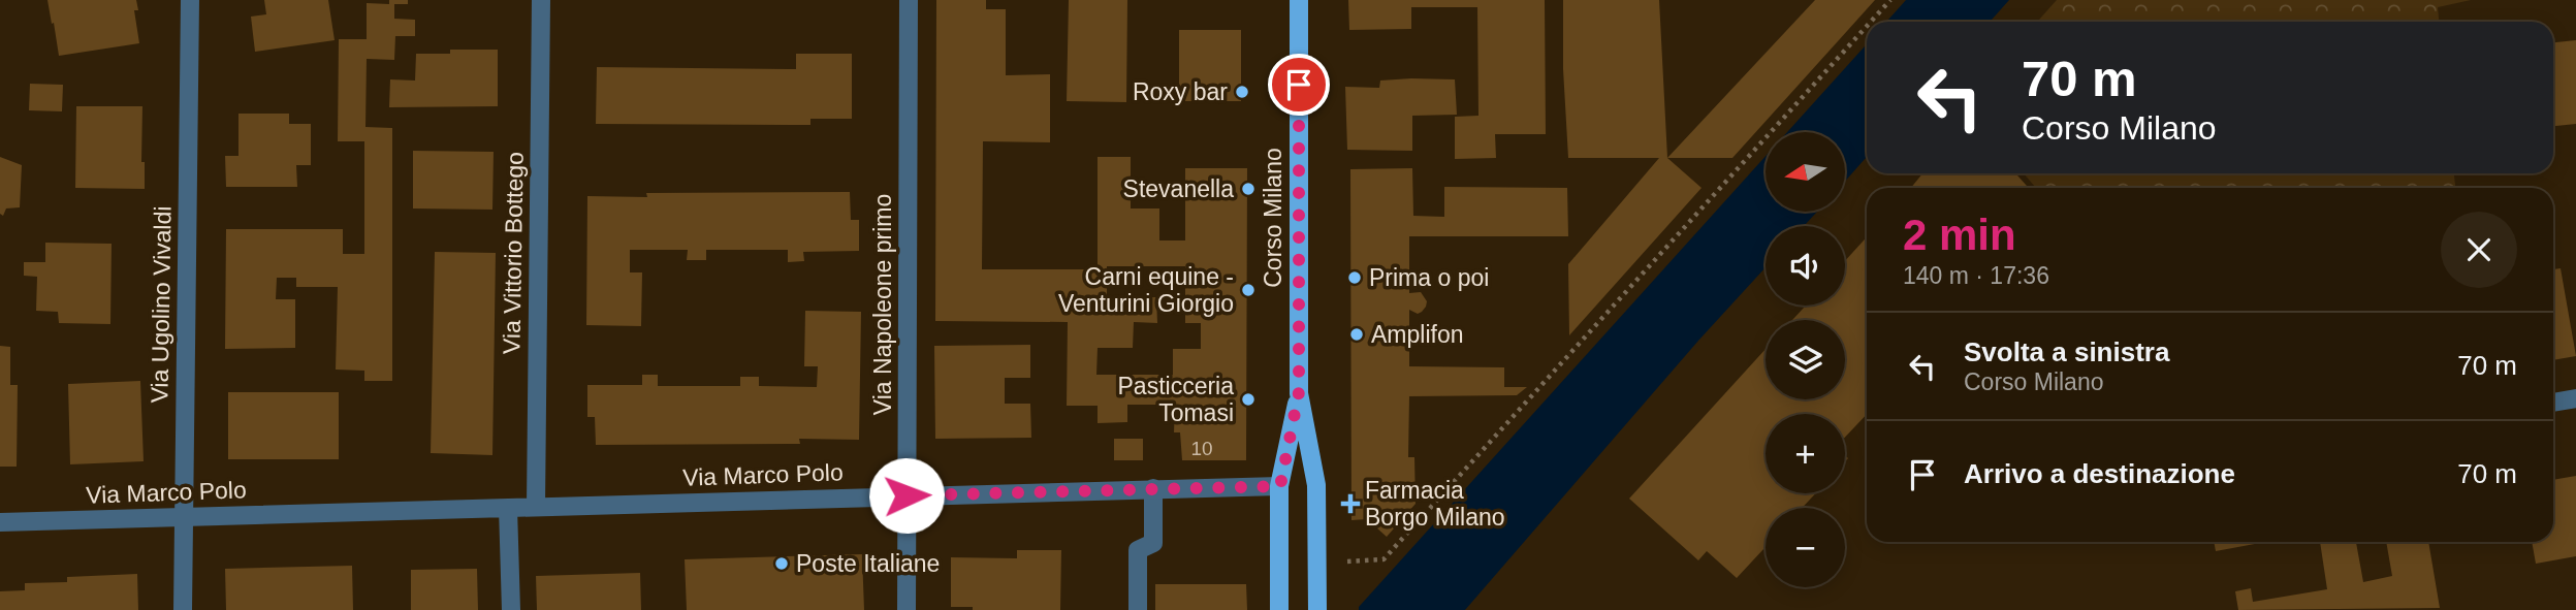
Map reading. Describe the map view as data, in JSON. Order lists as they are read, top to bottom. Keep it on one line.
{"streets":{"main road":["Corso Milano"],"street":["Via Vittorio Bottego","Via Ugolino Vivaldi","Via Napoleone primo","Via Marco Polo"]},"crossings":[["Corso Milano","Via Marco Polo"],["Via Vittorio Bottego","Via Marco Polo"],["Via Ugolino Vivaldi","Via Marco Polo"],["Via Napoleone primo","Via Marco Polo"]],"places":{"other":["Roxy bar","Stevanella","Prima o poi","Carni equine - Venturini Giorgio","Amplifon","Pasticceria Tomasi","Poste Italiane"],"health":["Farmacia Borgo Milano"]},"house_numbers":["10"],"north":"left","page":{"turn":["70 m","Corso Milano"],"map_buttons":["+","−"],"heading":["2 min","140 m · 17:36"],"list":[{"name":"Svolta a sinistra","note":"Corso Milano","value":"70 m"},{"name":"Arrivo a destinazione","value":"70 m"}]}}
